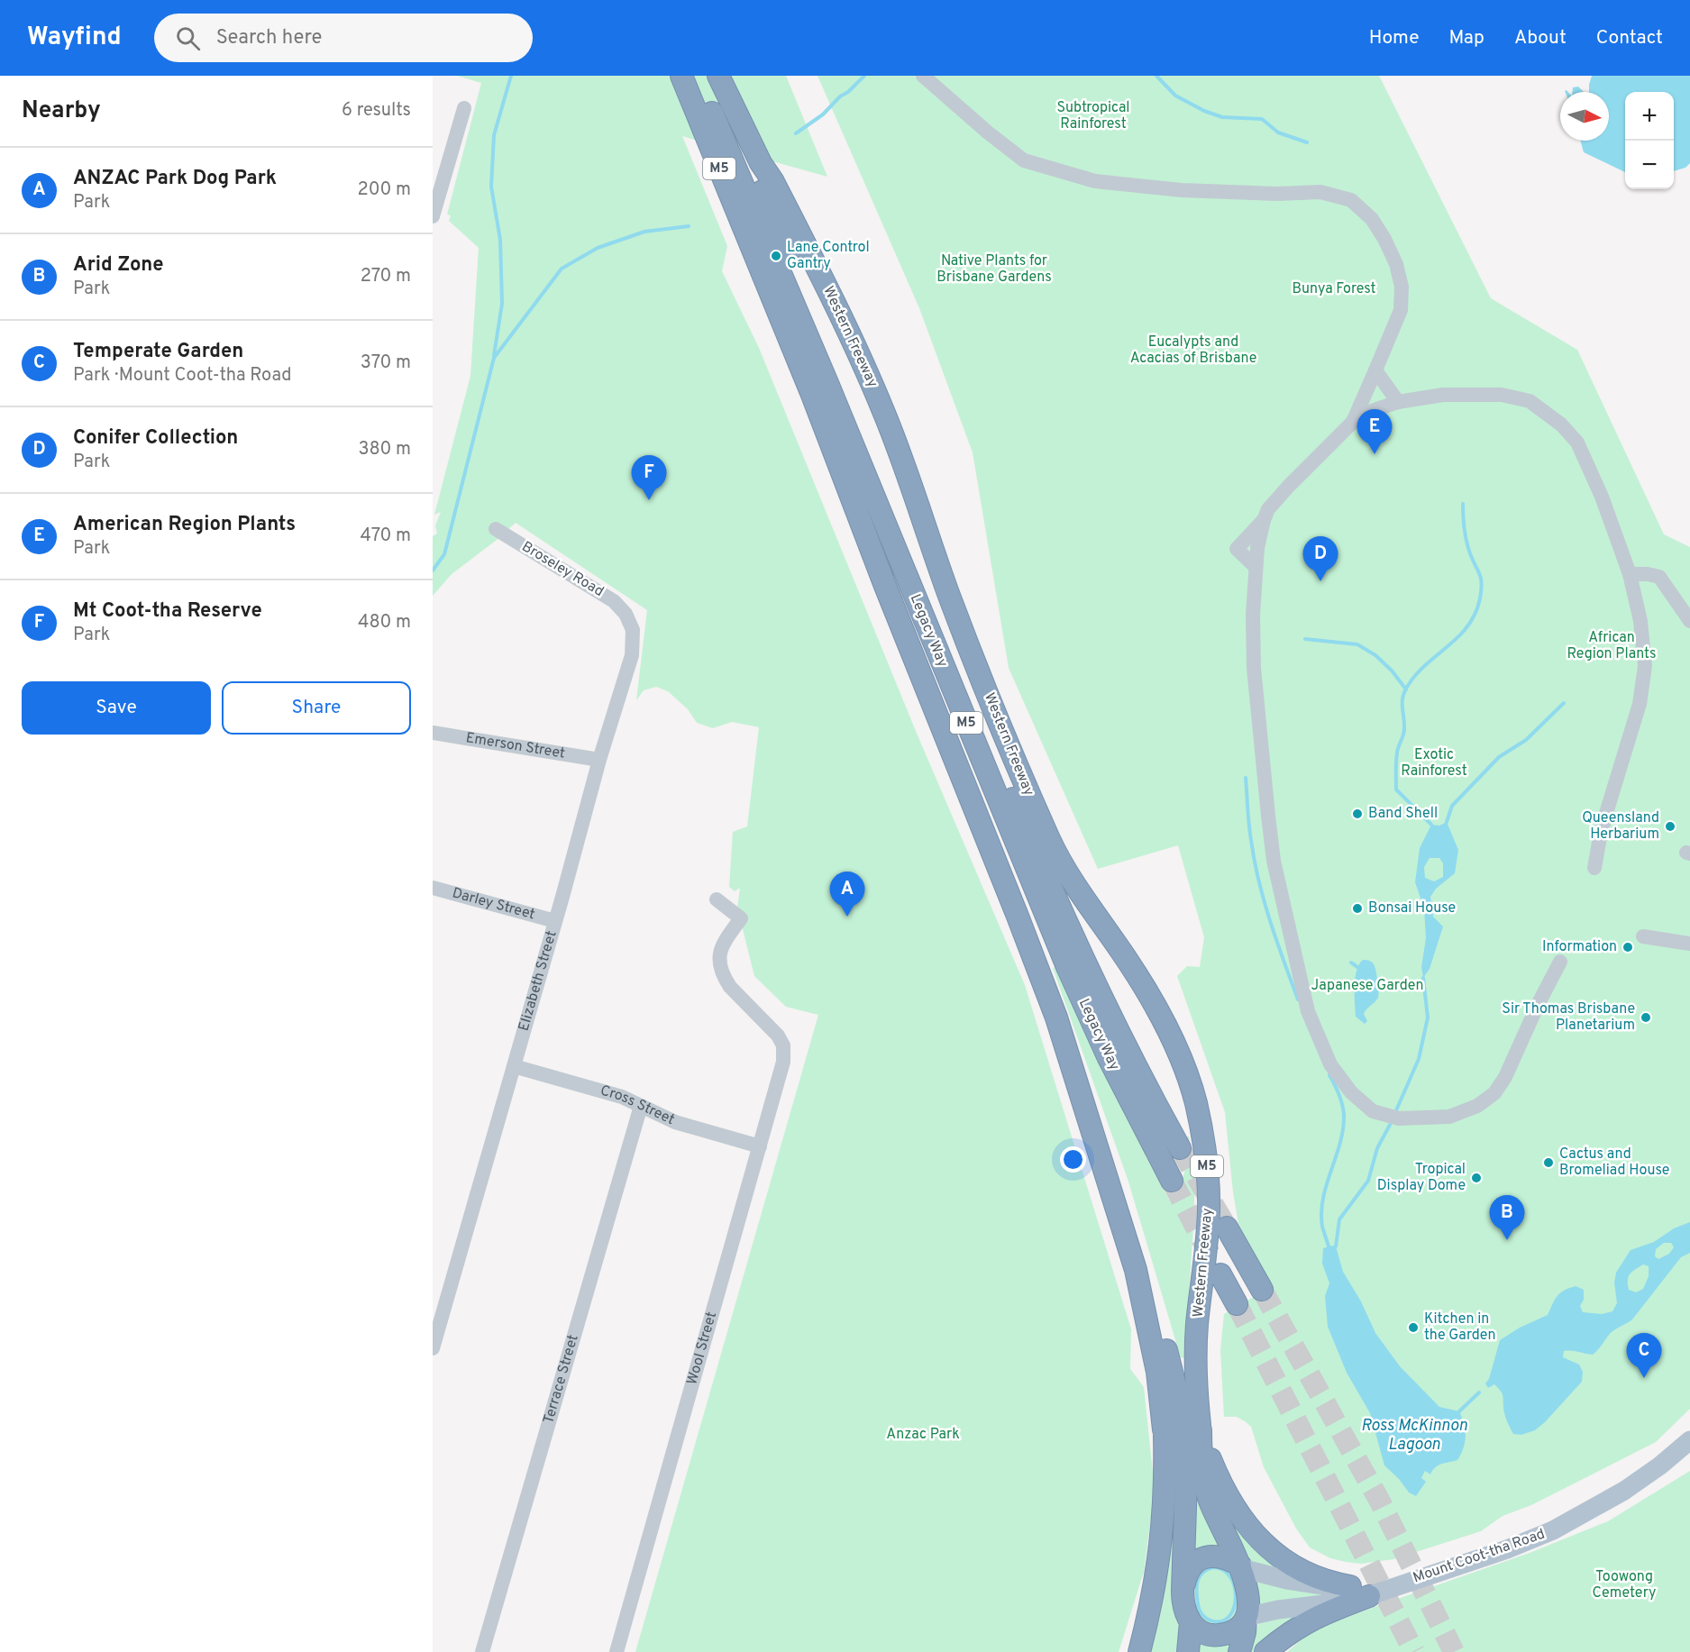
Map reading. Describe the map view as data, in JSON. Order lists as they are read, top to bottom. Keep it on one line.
{"streets":{"highway":["M5","Western Freeway","Legacy Way"],"main road":["Mount Coot-tha Road"],"street":["Broseley Road","Emerson Street","Darley Street","Elizabeth Street","Cross Street","Wool Street","Terrace Street"]},"crossings":[["M5","Western Freeway"],["Western Freeway","Legacy Way"],["Western Freeway","Mount Coot-tha Road"],["Broseley Road","Elizabeth Street"],["Emerson Street","Elizabeth Street"],["Darley Street","Elizabeth Street"],["Elizabeth Street","Cross Street"],["Cross Street","Wool Street"],["Cross Street","Terrace Street"]],"water":["Ross McKinnon Lagoon"],"parks":["Subtropical Rainforest","Native Plants for Brisbane Gardens","Bunya Forest","Eucalypts and Acacias of Brisbane","African Region Plants","Exotic Rainforest","Japanese Garden","Anzac Park","Toowong Cemetery"],"places":["Lane Control Gantry","Band Shell","Queensland Herbarium","Bonsai House","Information","Sir Thomas Brisbane Planetarium","Cactus and Bromeliad House","Tropical Display Dome","Kitchen in the Garden"],"north":"right","page":{"header":"Wayfind","search":"Search here","nav":["Home","Map","About","Contact"],"heading":["Nearby","6 results"],"map_buttons":["+","−"],"list":[{"mark":"A","name":"ANZAC Park Dog Park","note":"Park","value":"200 m"},{"mark":"B","name":"Arid Zone","note":"Park","value":"270 m"},{"mark":"C","name":"Temperate Garden","note":"Park · Mount Coot-tha Road","value":"370 m"},{"mark":"D","name":"Conifer Collection","note":"Park","value":"380 m"},{"mark":"E","name":"American Region Plants","note":"Park","value":"470 m"},{"mark":"F","name":"Mt Coot-tha Reserve","note":"Park","value":"480 m"}],"pins":["E","F","D","A","B","C"],"buttons":["Save","Share"]}}
